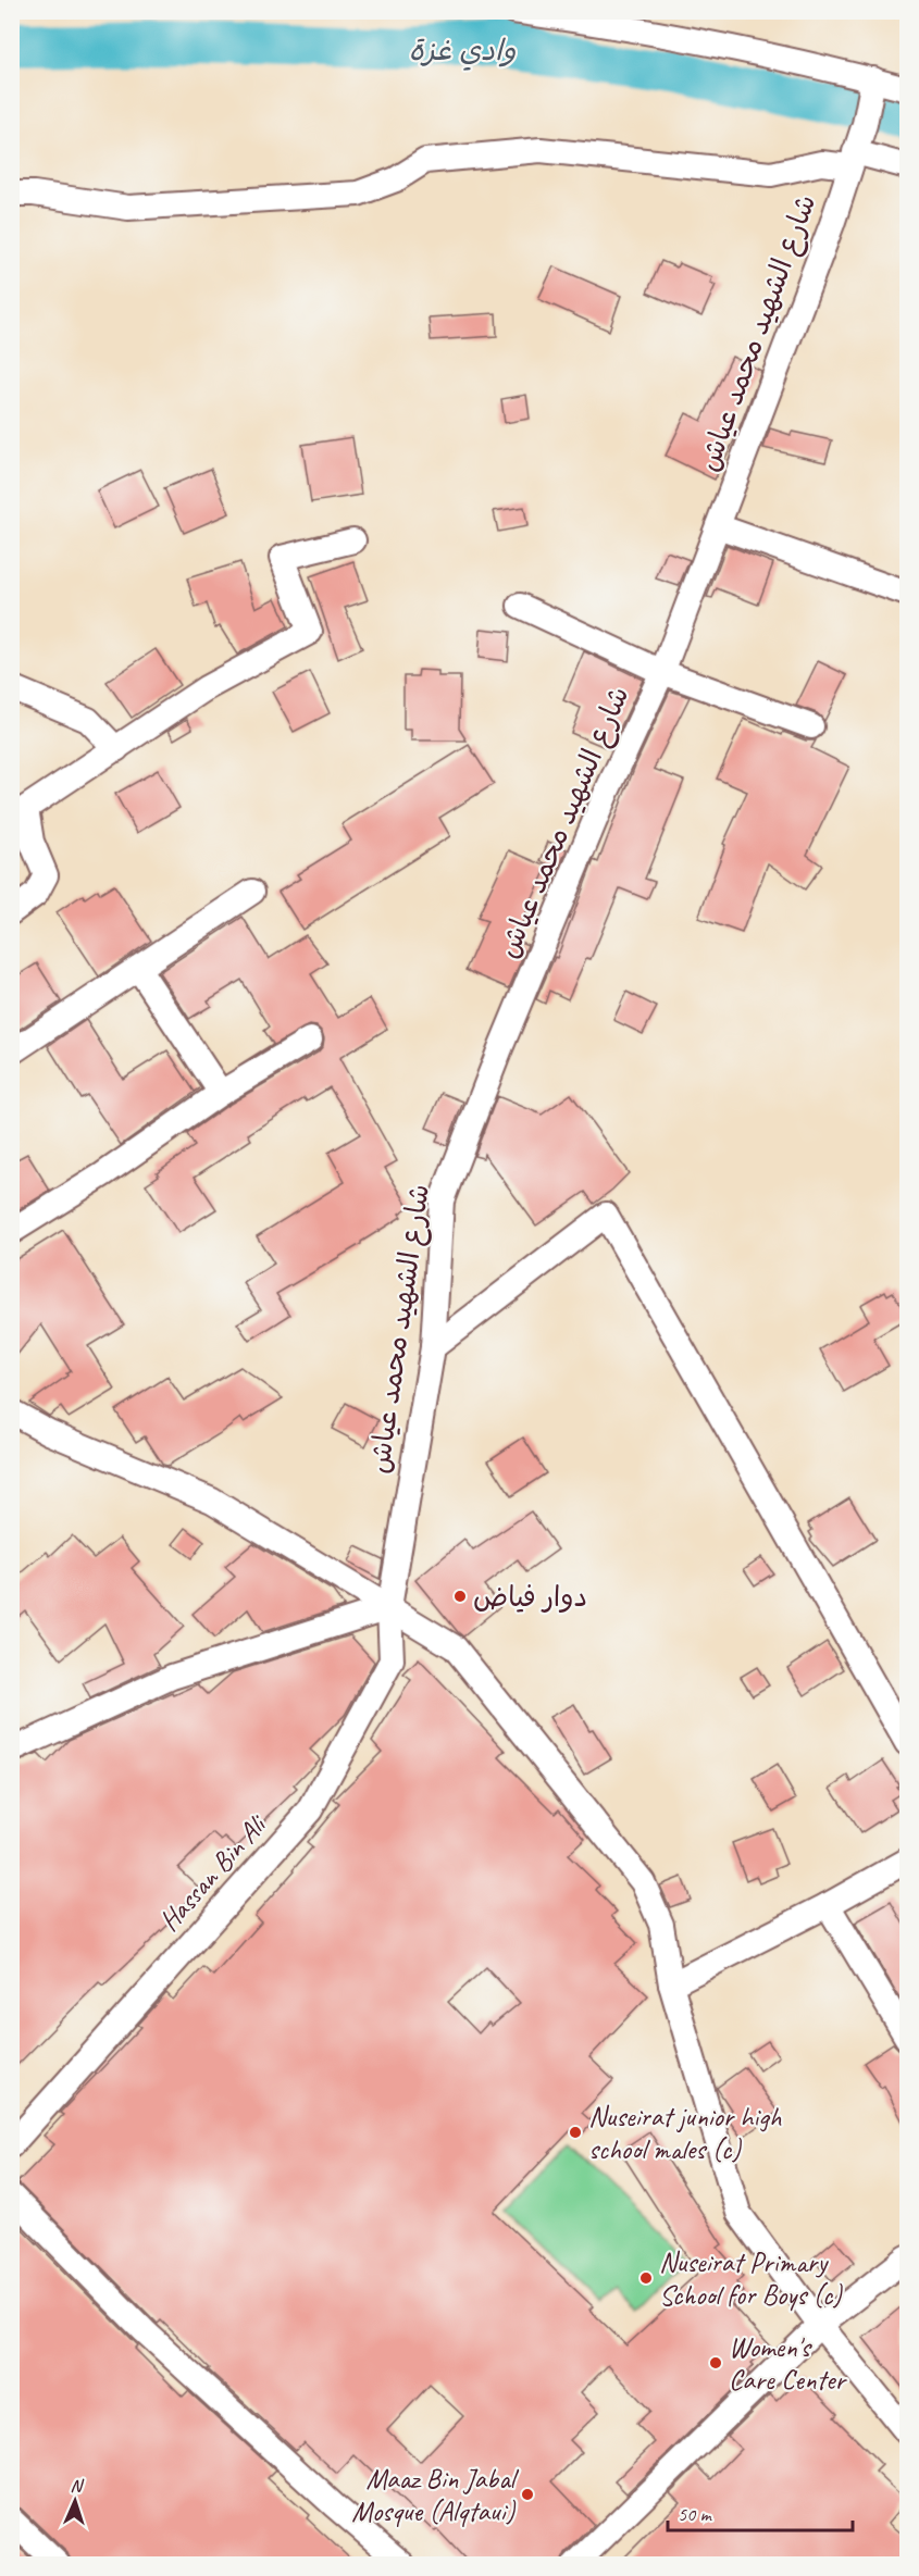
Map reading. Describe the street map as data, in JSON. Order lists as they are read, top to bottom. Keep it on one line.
{"streets":{"street":["شارع الشهيد محمد عياش","Hassan Bin Ali"]},"crossings":[["شارع الشهيد محمد عياش","Hassan Bin Ali"]],"water":["وادي غزة"],"places":["دوار فياض","Nuseirat junior high school males (c)","Nuseirat Primary School for Boys (c)","Women's Care Center","Maaz Bin Jabal Mosque (Alqtaui)"],"scale_bar":"50 m","north":"top"}
